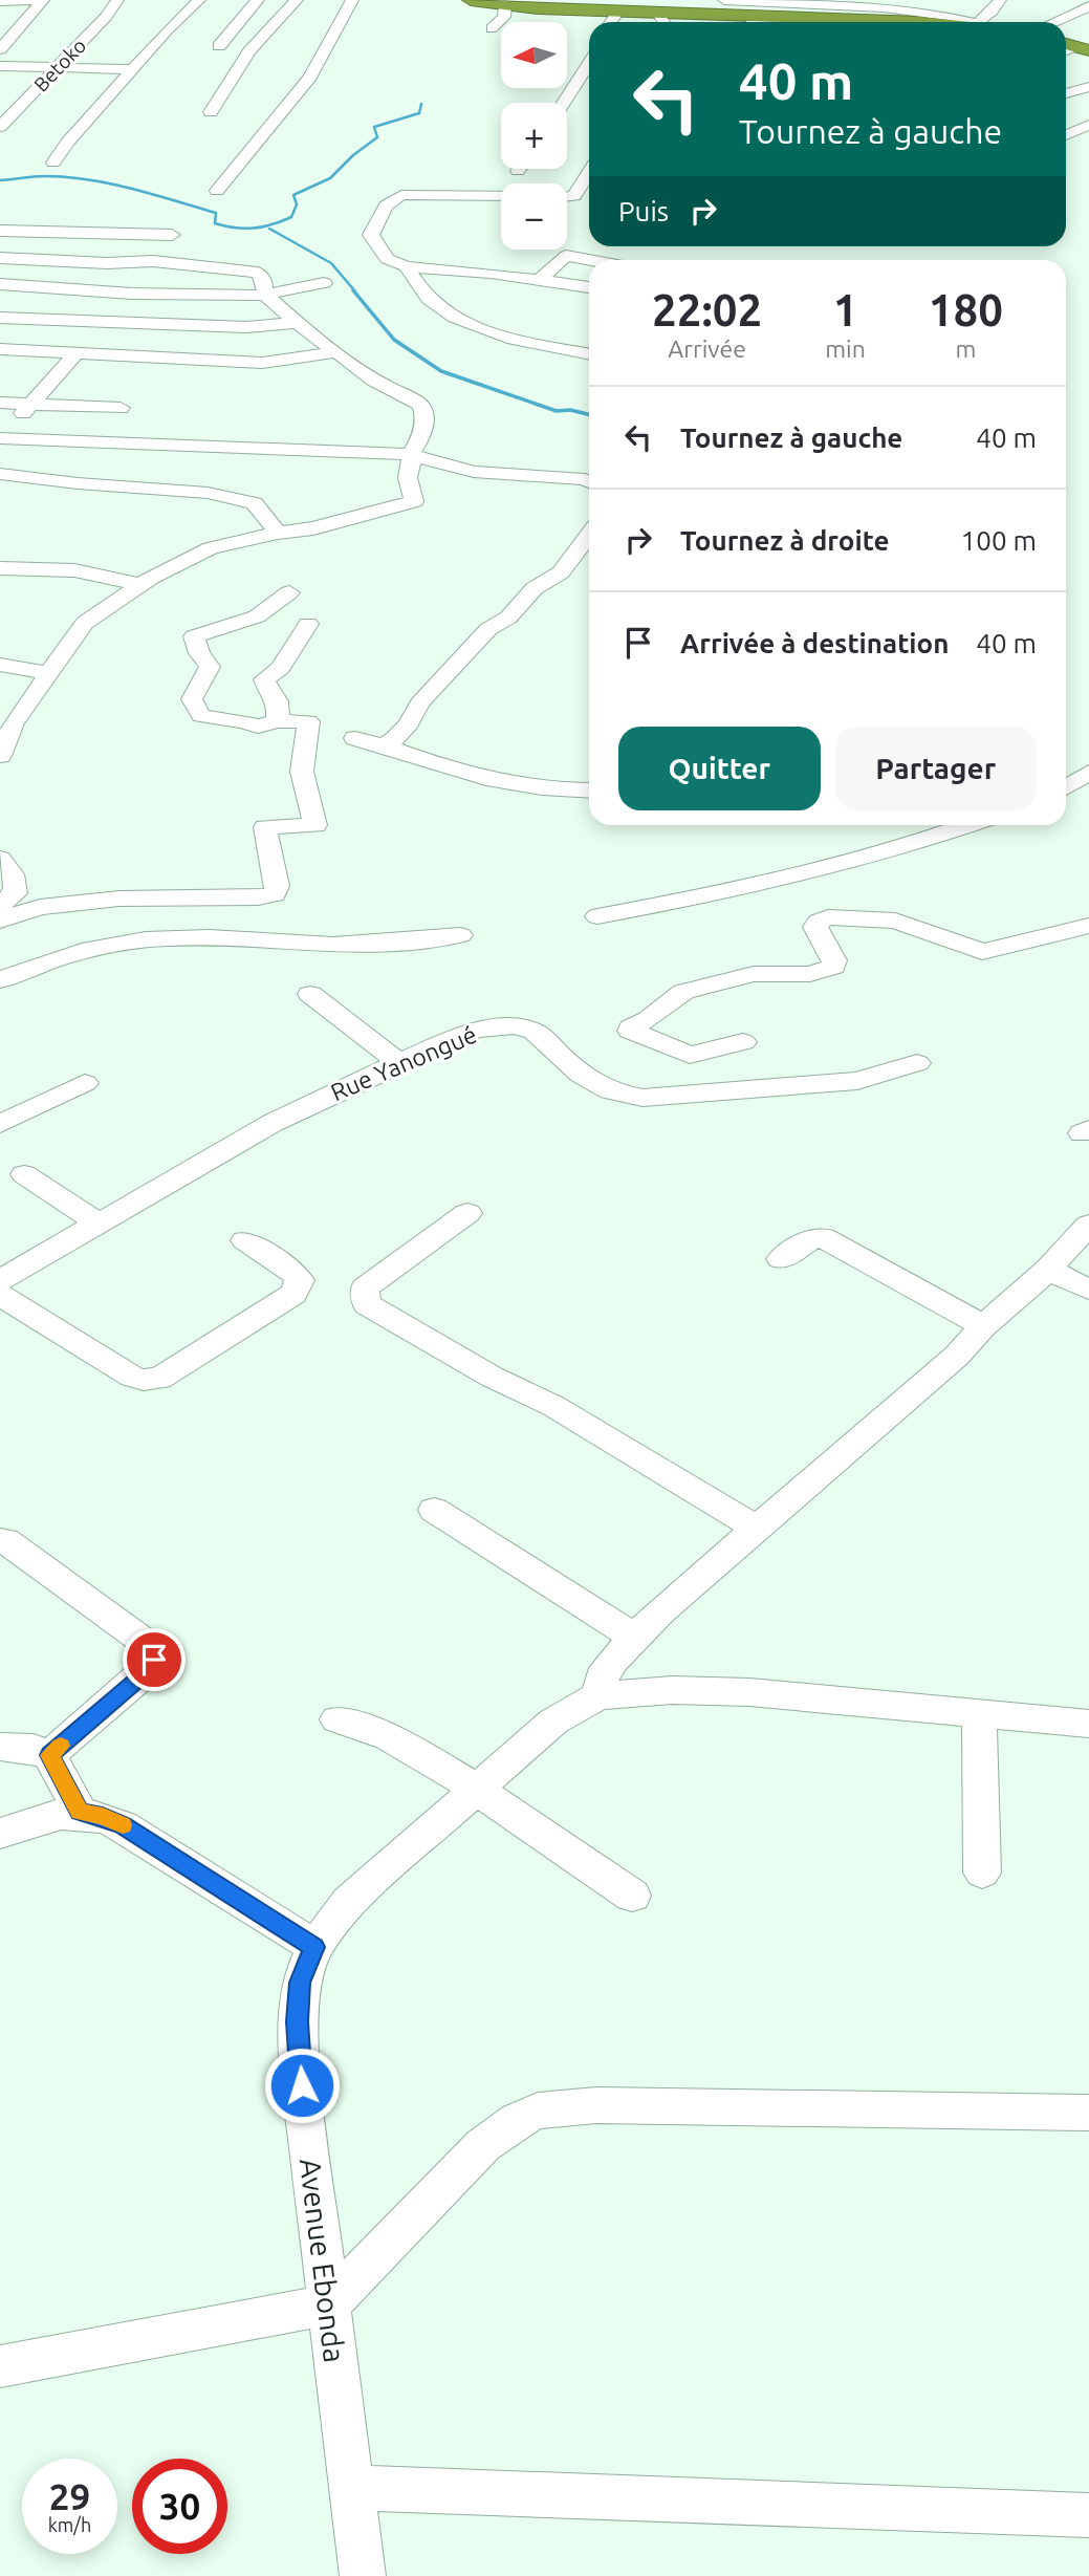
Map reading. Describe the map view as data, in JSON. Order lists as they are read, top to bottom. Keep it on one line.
{"streets":{"street":["Betoko","Rue Yanongué","Avenue Ebonda"]},"north":"left","page":{"map_buttons":["+","−"],"turn":["40 m","Tournez à gauche"],"then":"Puis","eta":["22:02","Arrivée","1","min","180","m"],"list":[{"name":"Tournez à gauche","value":"40 m"},{"name":"Tournez à droite","value":"100 m"},{"name":"Arrivée à destination","value":"40 m"}],"buttons":["Quitter","Partager"],"speed":"29 km/h","limit":"30"}}
